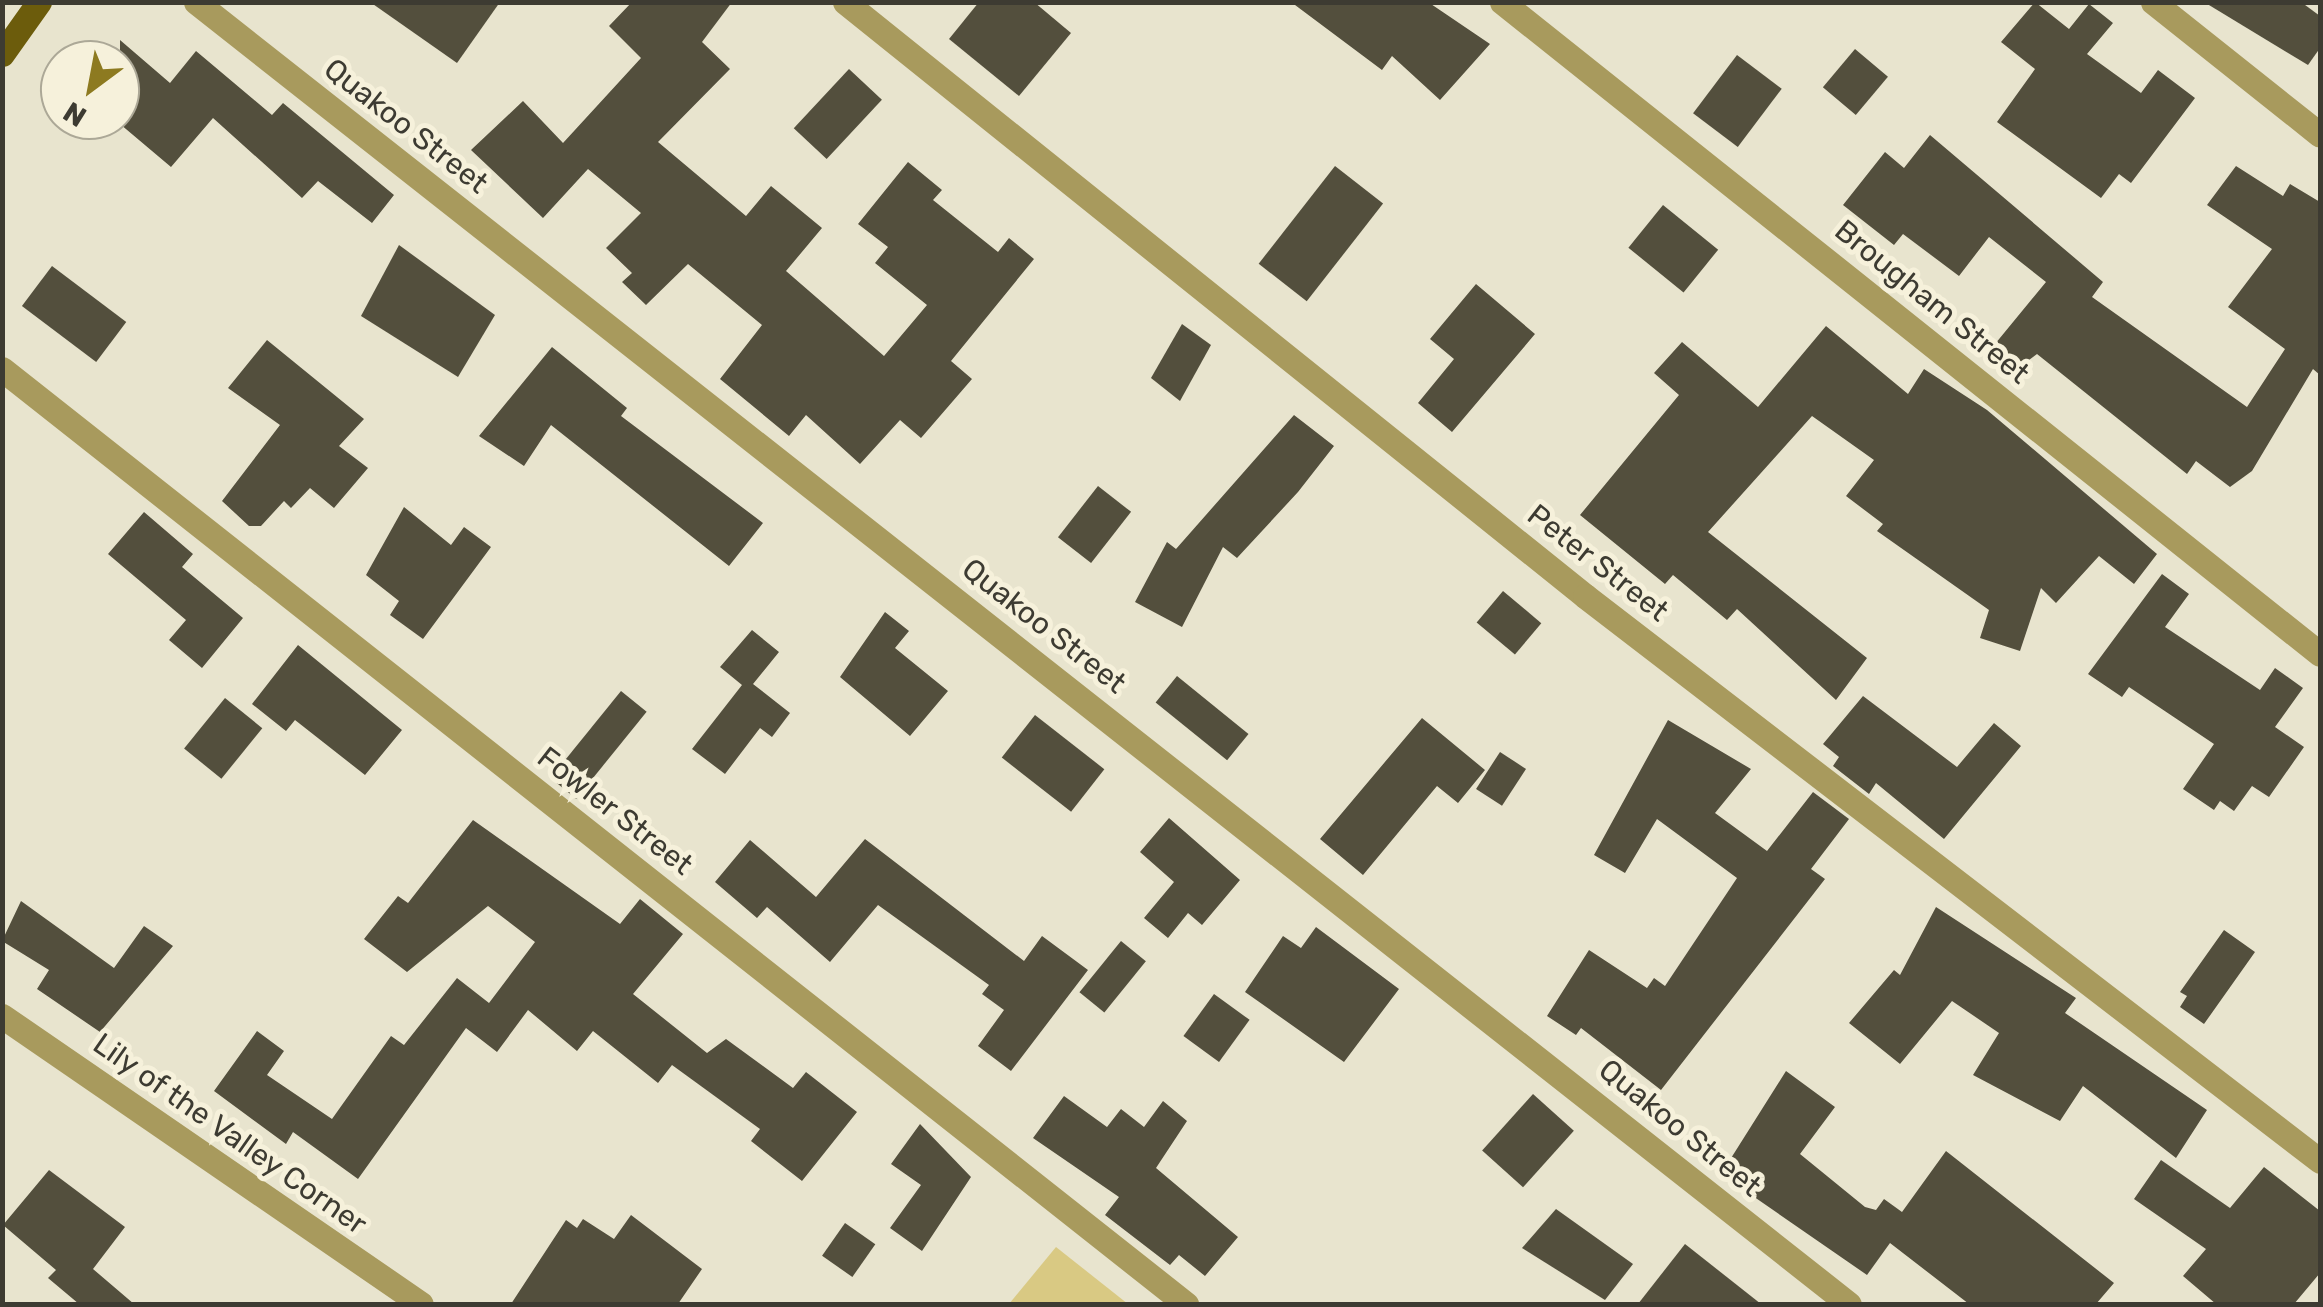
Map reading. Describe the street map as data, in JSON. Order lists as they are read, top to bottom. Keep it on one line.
{"streets":{"street":["Quakoo Street","Brougham Street","Peter Street","Fowler Street","Lily of the Valley Corner"]},"north":"bottom left"}
